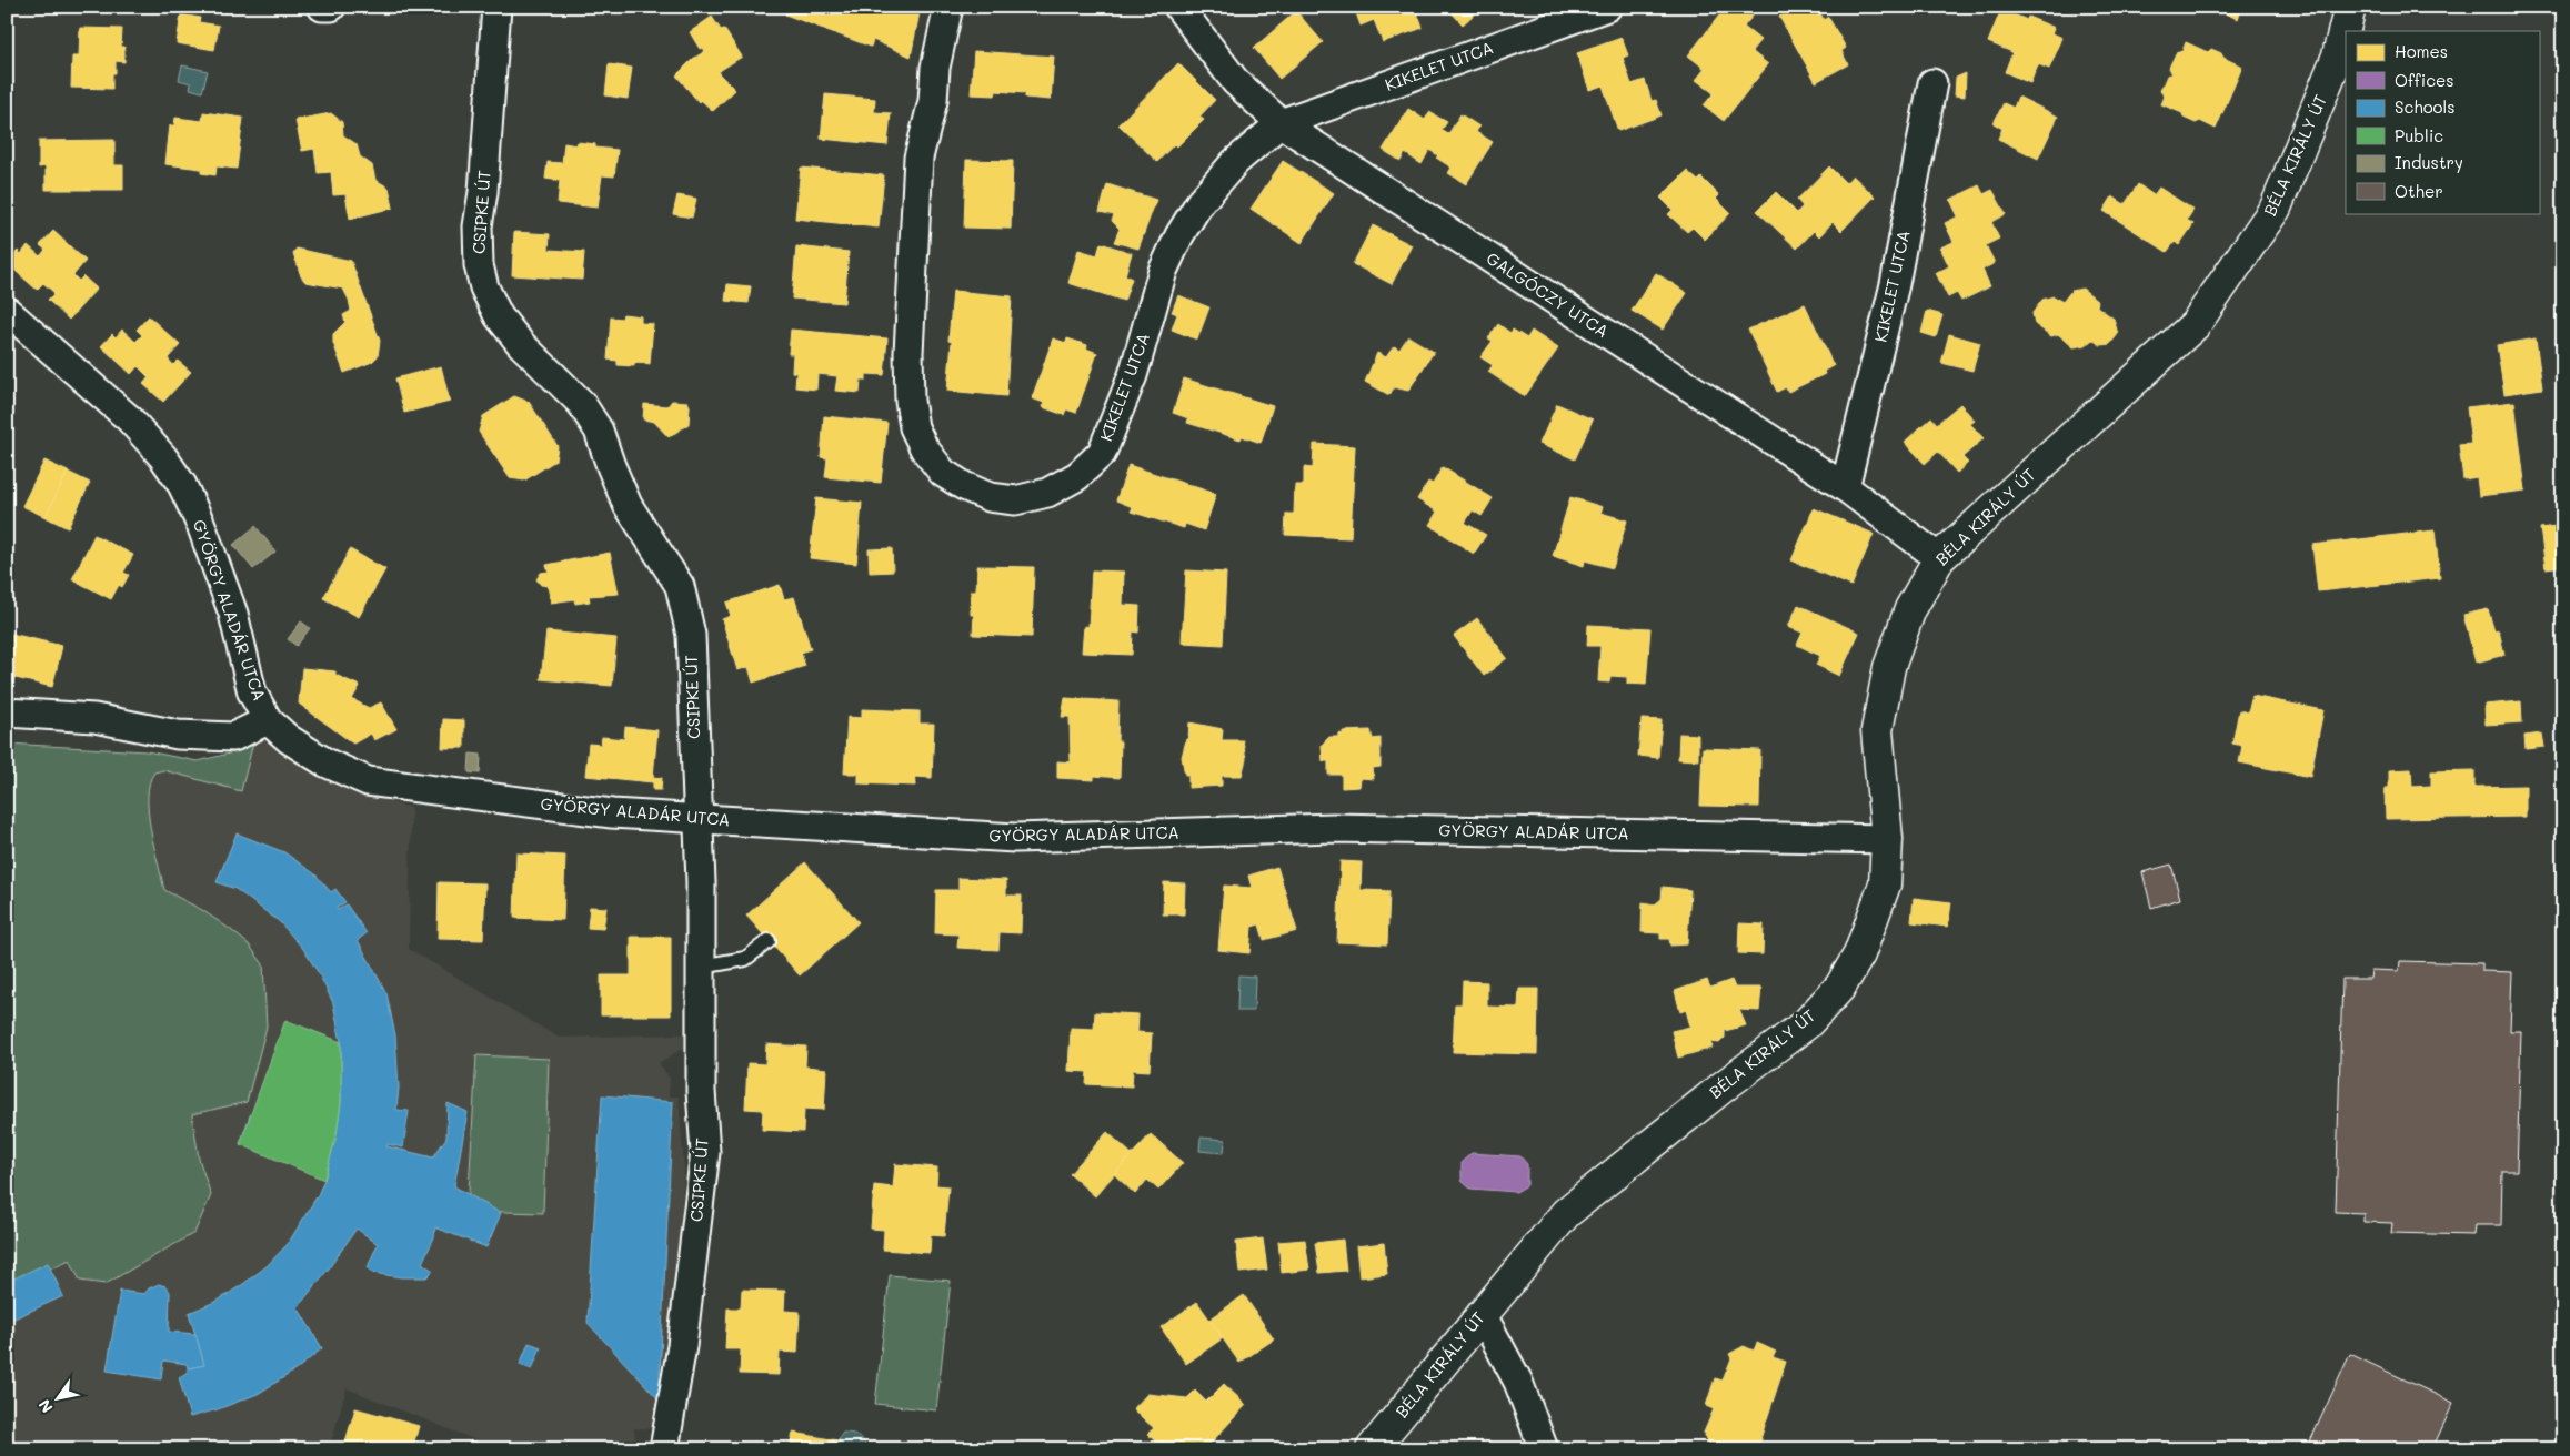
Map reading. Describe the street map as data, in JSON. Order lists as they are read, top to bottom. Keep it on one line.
{"streets":{"street":["KIKELET UTCA","BÉLA KIRÁLY ÚT","CSIPKE ÚT","GALGÓCZY UTCA","GYÖRGY ALADÁR UTCA"]},"crossings":[["KIKELET UTCA","GALGÓCZY UTCA"],["BÉLA KIRÁLY ÚT","GALGÓCZY UTCA"],["BÉLA KIRÁLY ÚT","GYÖRGY ALADÁR UTCA"],["CSIPKE ÚT","GYÖRGY ALADÁR UTCA"]],"legend":["Homes","Offices","Schools","Public","Industry","Other"],"north":"bottom left"}
